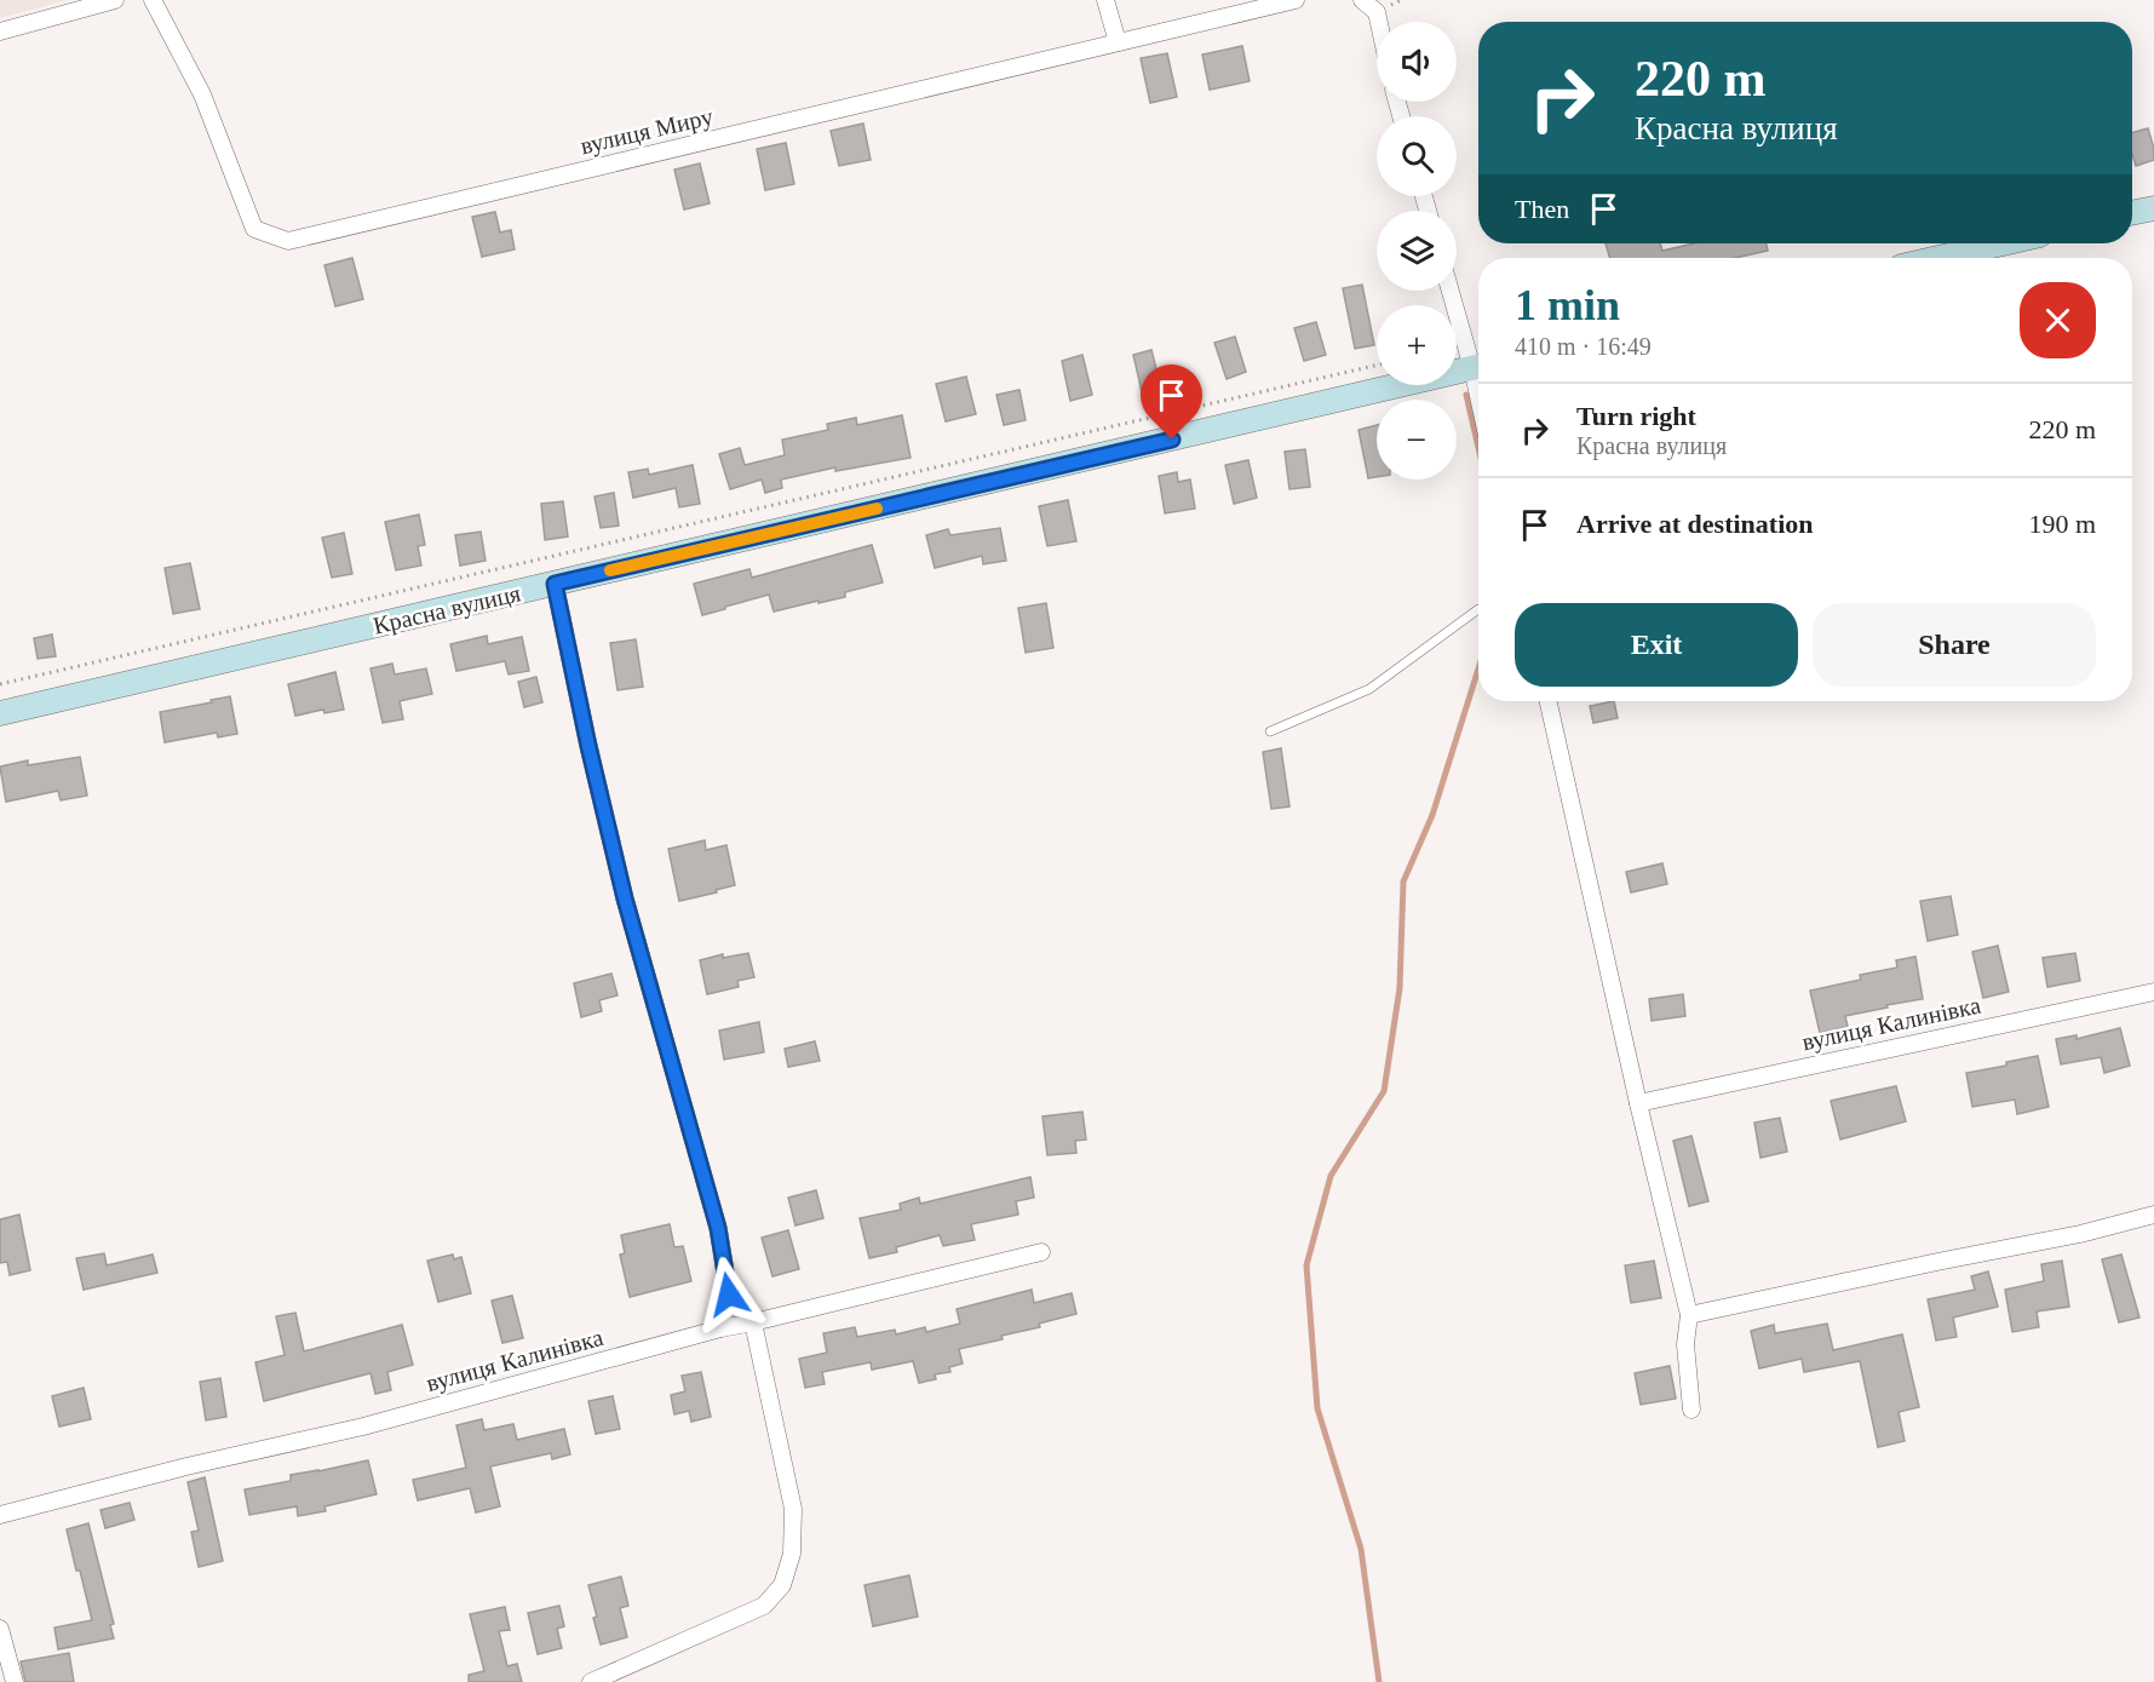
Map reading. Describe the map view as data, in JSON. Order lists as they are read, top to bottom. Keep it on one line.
{"streets":{"street":["вулиця Миру","Красна вулиця","вулиця Калинівка"]},"page":{"map_buttons":["+","−"],"turn":["220 m","Красна вулиця"],"then":"Then","heading":["1 min","410 m · 16:49"],"list":[{"name":"Turn right","note":"Красна вулиця","value":"220 m"},{"name":"Arrive at destination","value":"190 m"}],"buttons":["Exit","Share"]}}
